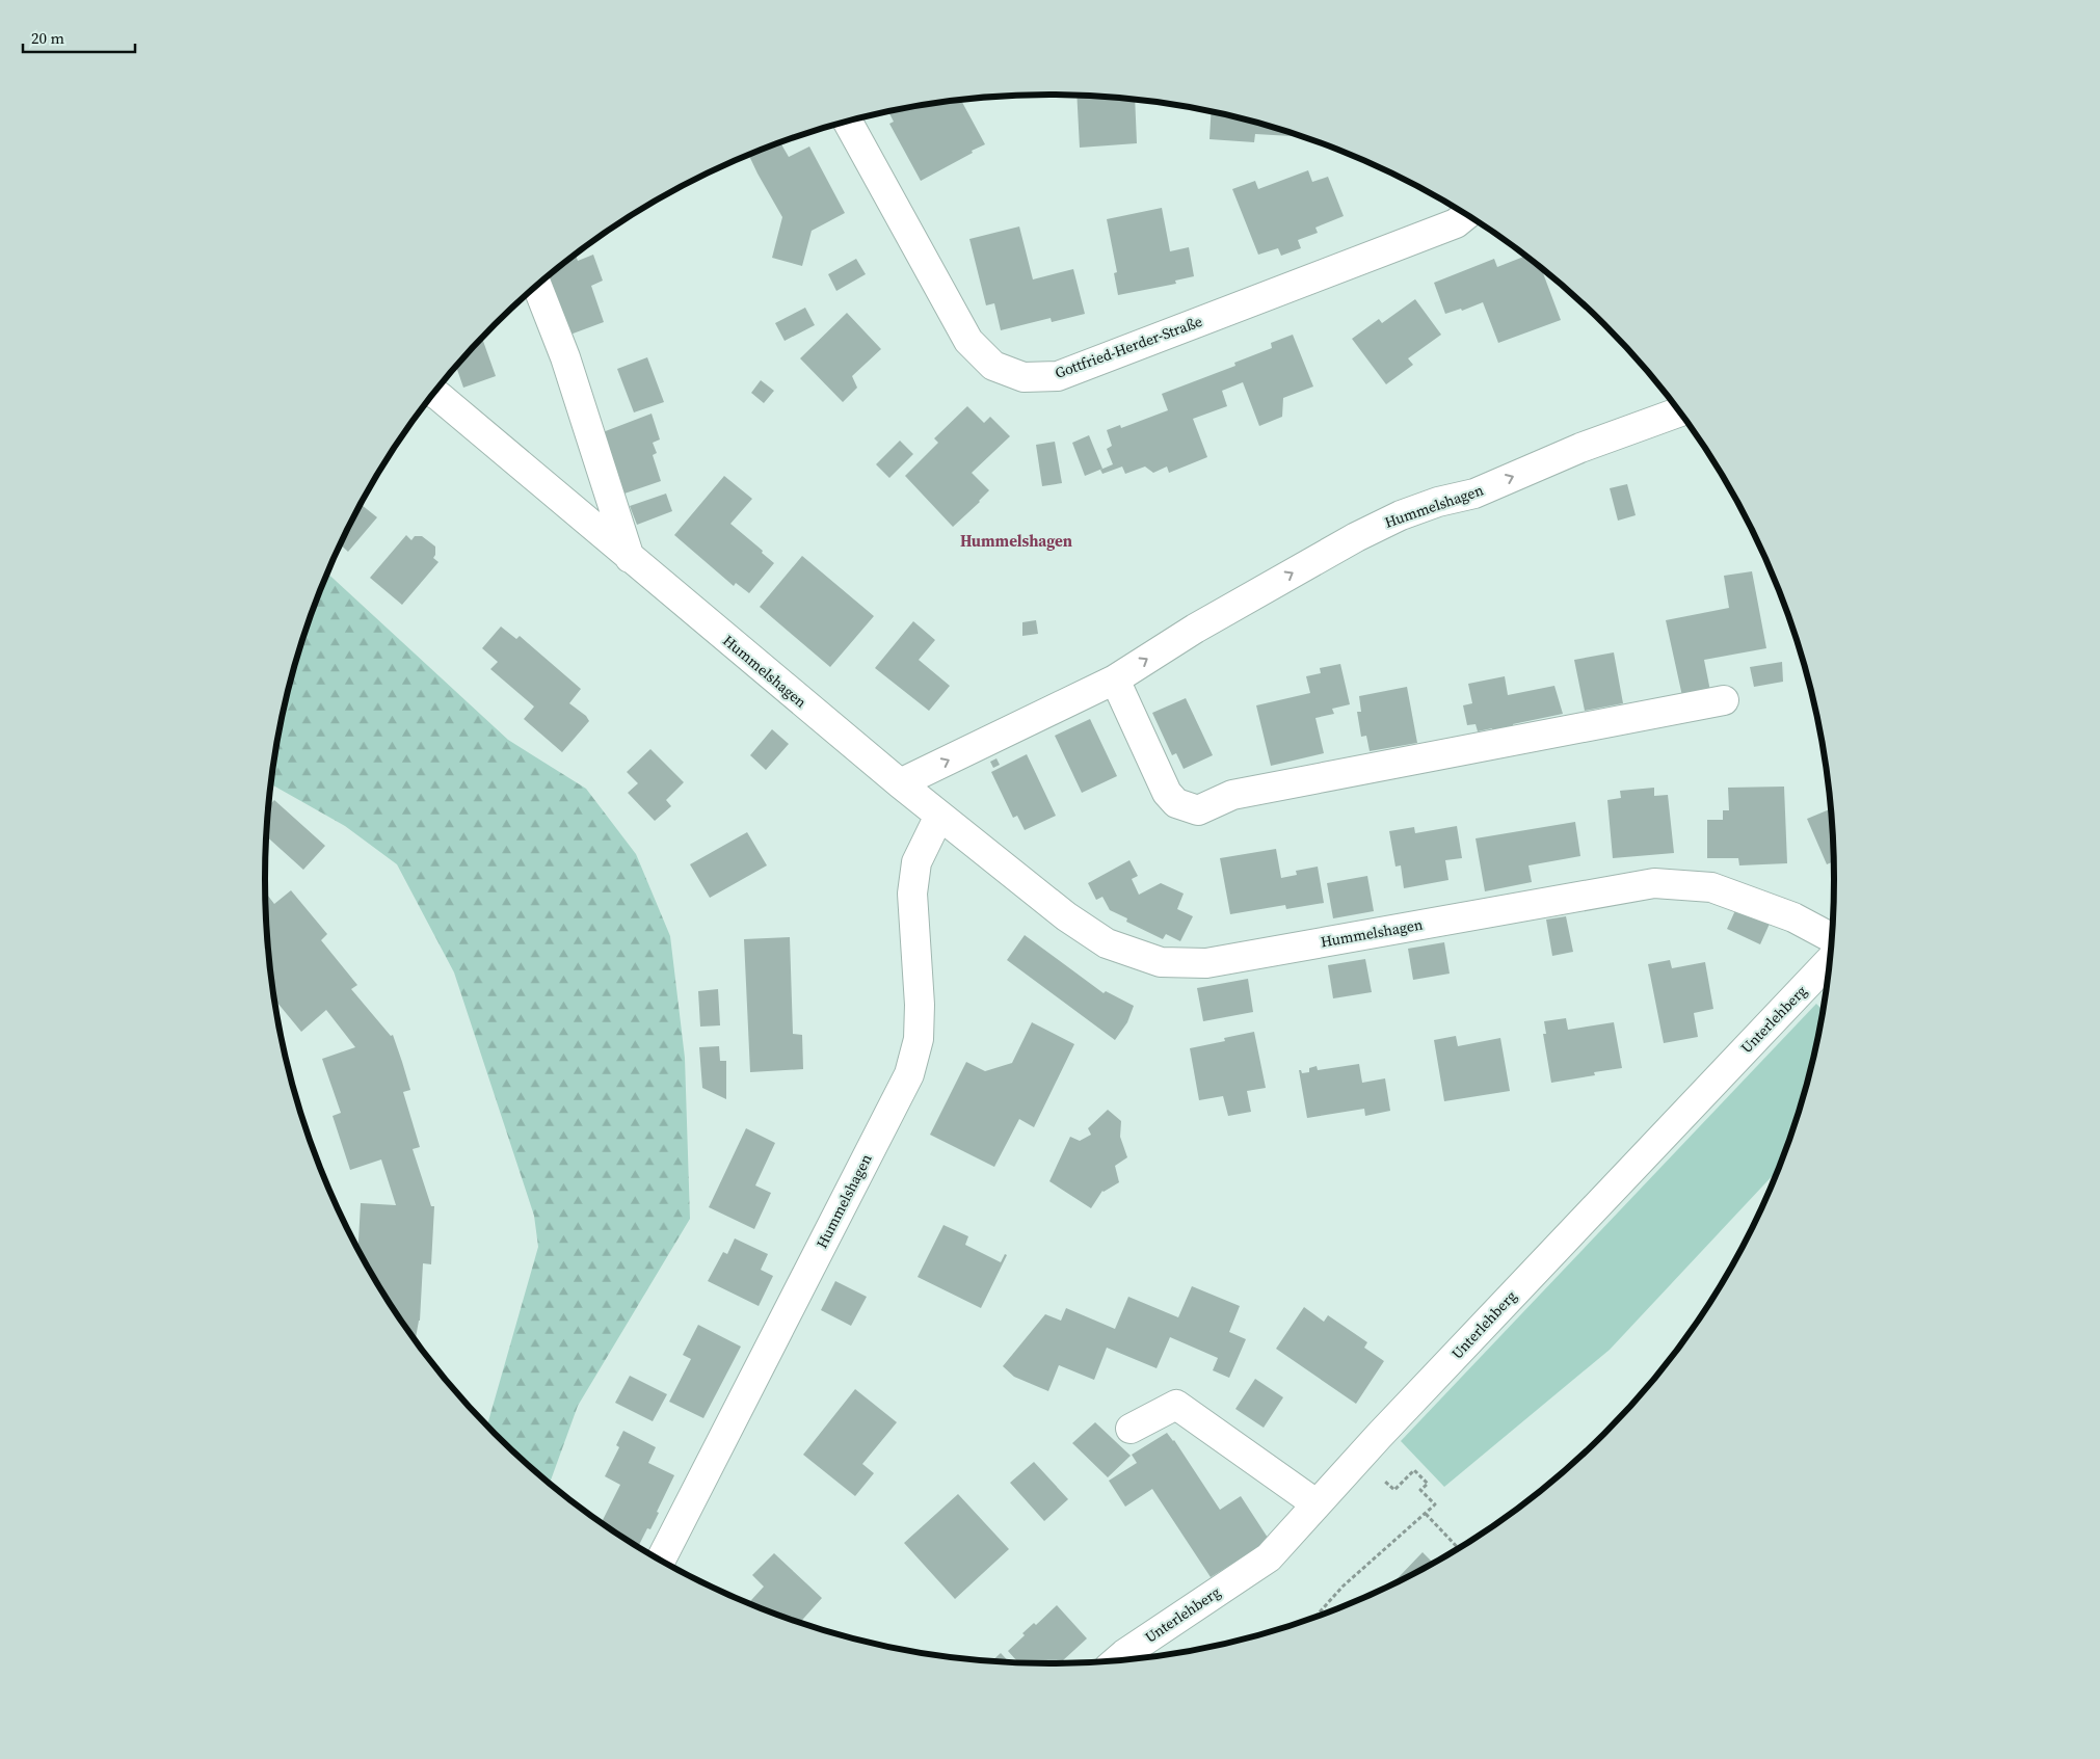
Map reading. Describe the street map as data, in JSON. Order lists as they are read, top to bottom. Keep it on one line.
{"streets":{"street":["Gottfried-Herder-Straße","Hummelshagen","Unterlehberg"]},"districts":["Hummelshagen"],"scale_bar":"20 m"}
